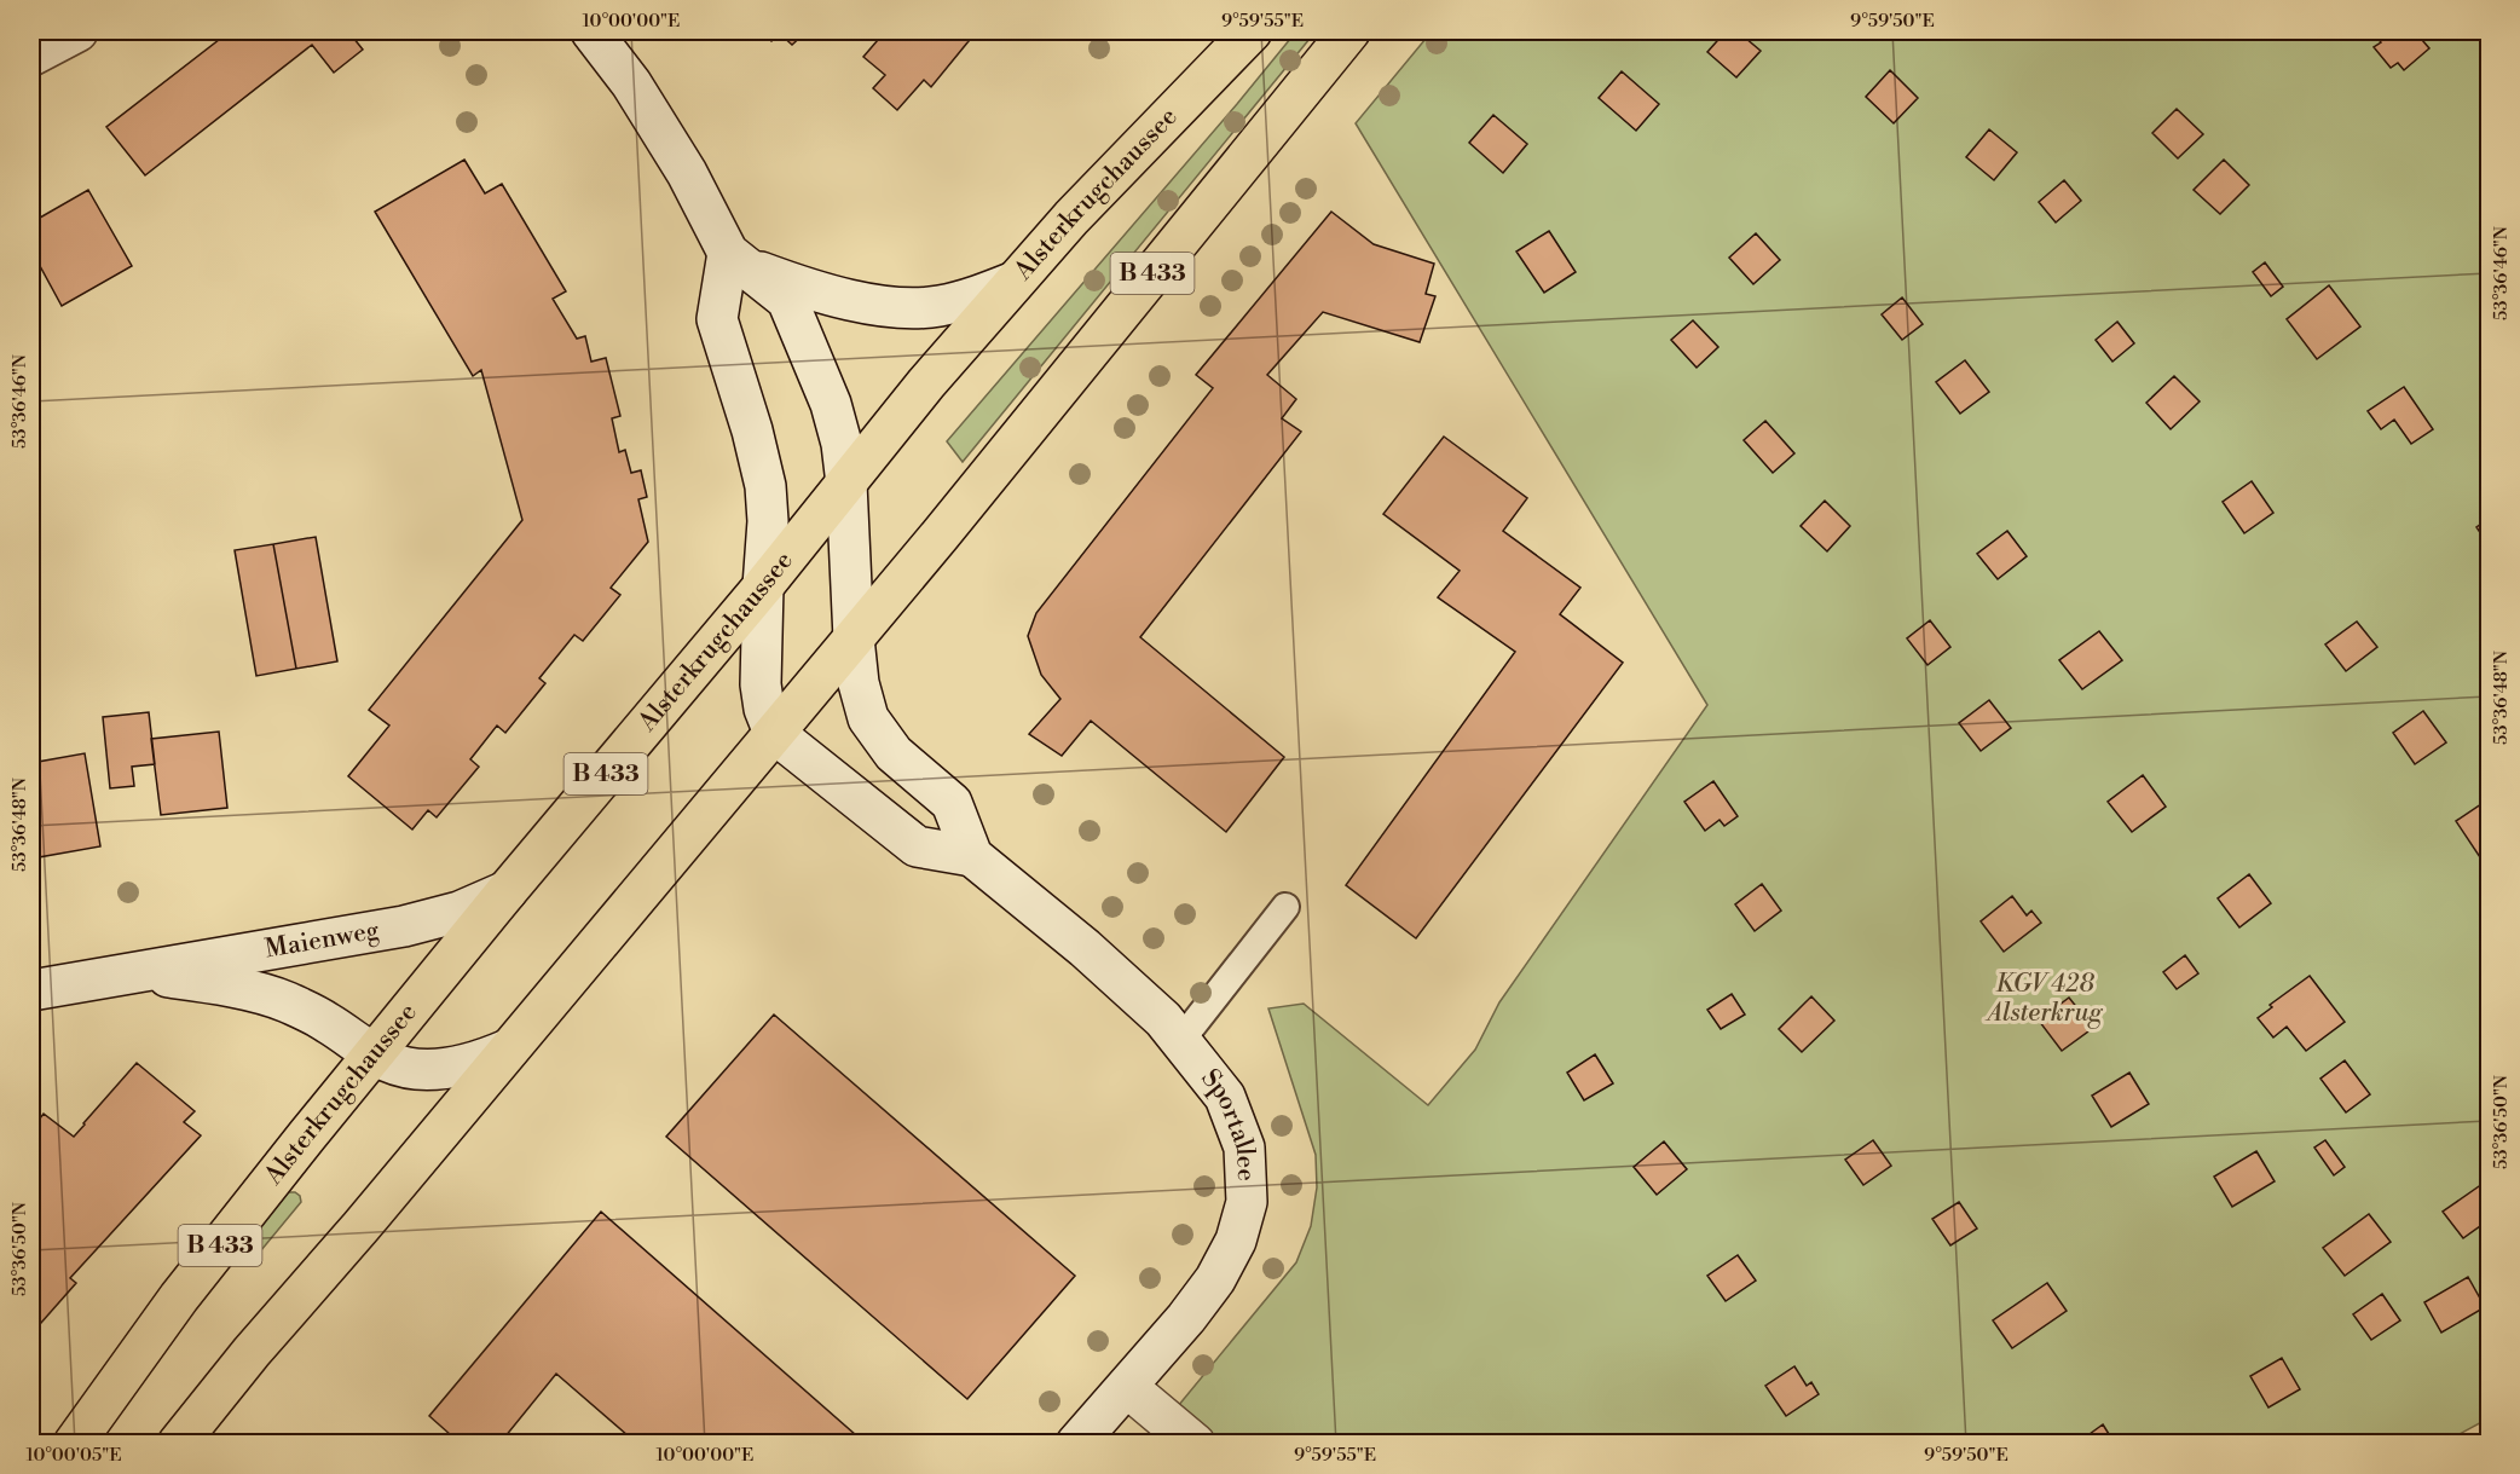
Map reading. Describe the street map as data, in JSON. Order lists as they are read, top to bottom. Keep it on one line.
{"streets":{"main road":["Alsterkrugchaussee","B 433"],"street":["Maienweg","Sportallee"]},"crossings":[["Alsterkrugchaussee","Maienweg"],["Alsterkrugchaussee","Sportallee"],["B 433","Maienweg"],["B 433","Sportallee"]],"parks":["KGV 428 Alsterkrug"],"coordinates":["10°00'00\"E","9°59'55\"E","9°59'50\"E","53°36'46\"N","53°36'48\"N","53°36'50\"N","10°00'05\"E"]}
